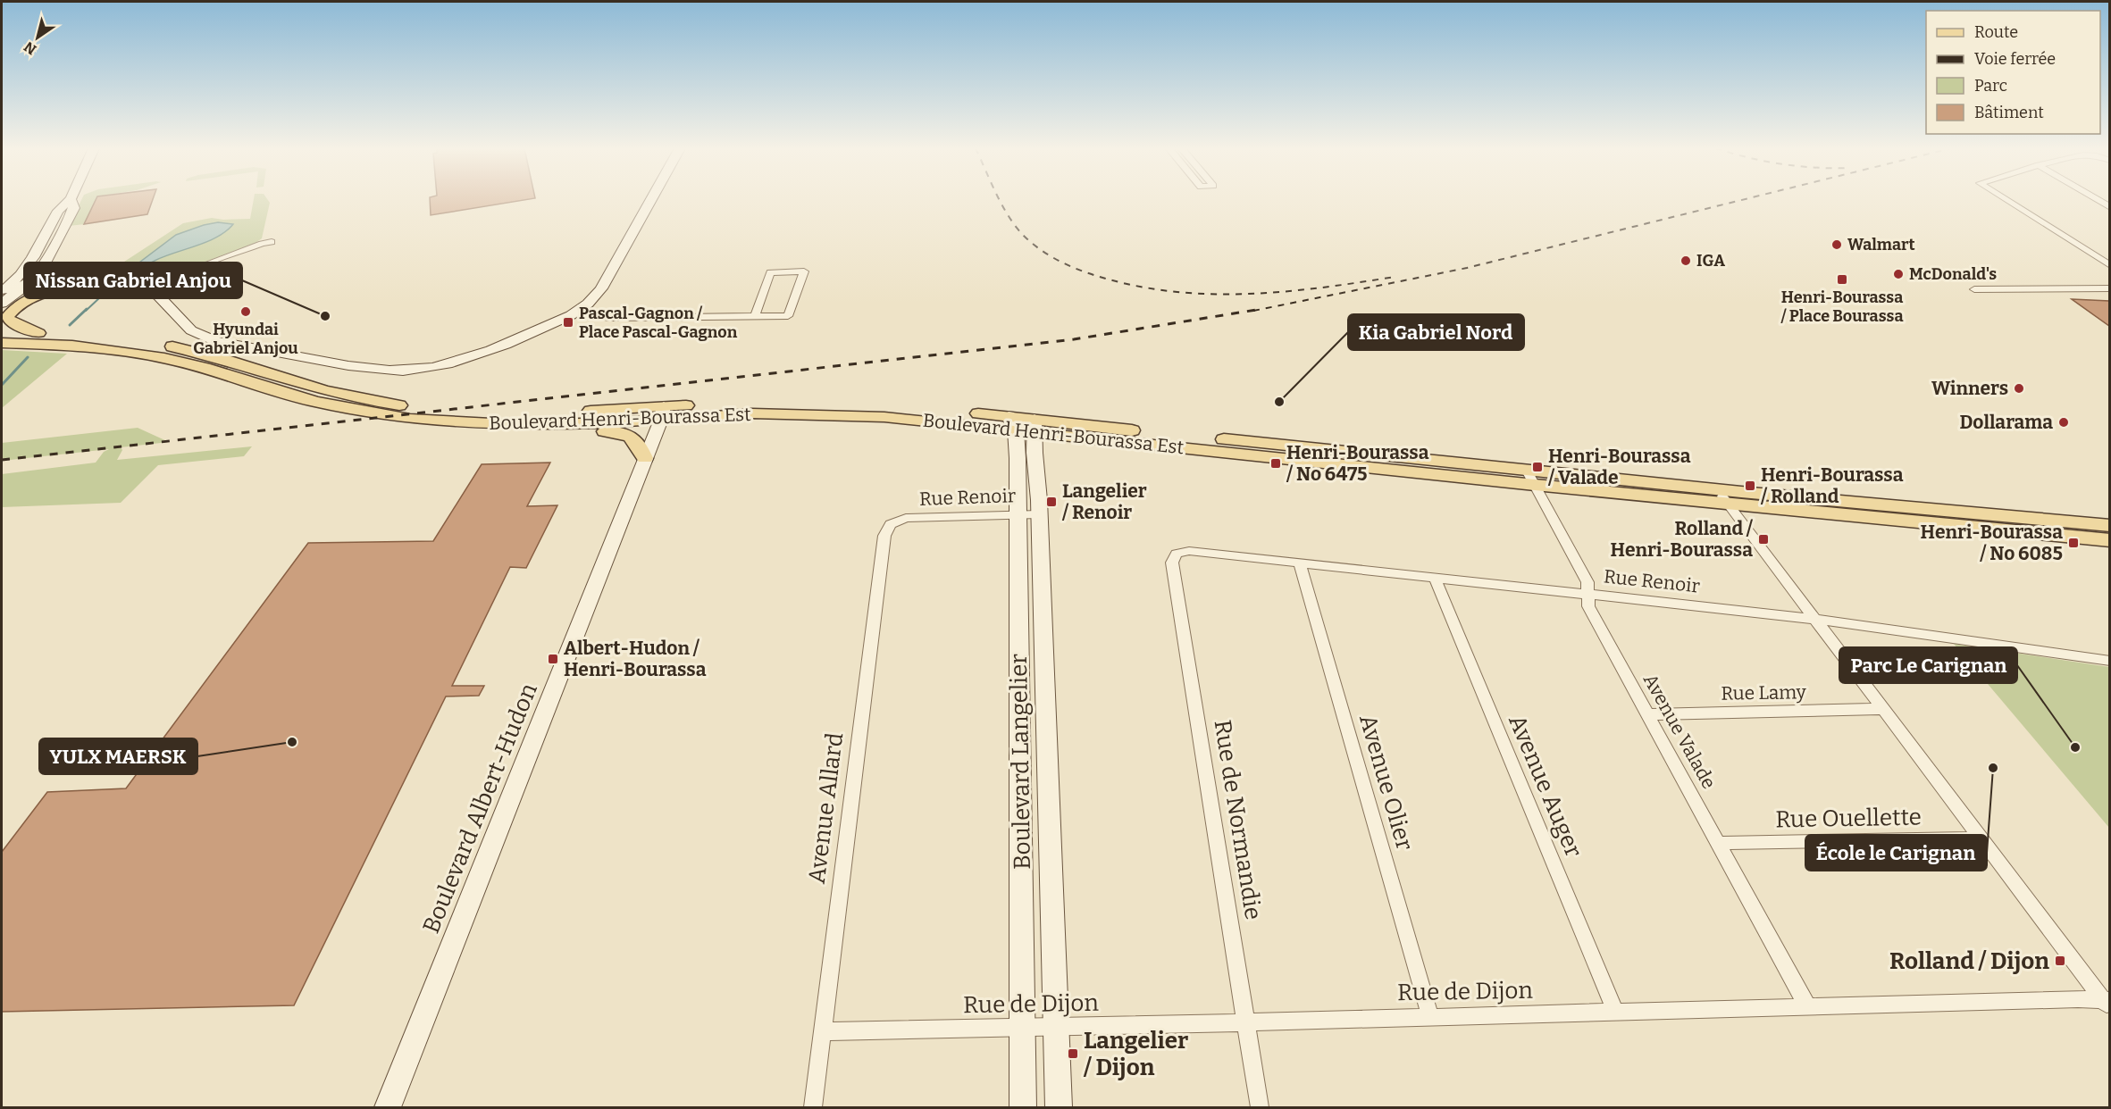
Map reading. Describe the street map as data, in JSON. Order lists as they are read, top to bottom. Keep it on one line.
{"streets":{"main road":["Boulevard Henri-Bourassa Est"],"street":["Rue Renoir","Rue Lamy","Avenue Valade","Boulevard Langelier","Avenue Olier","Avenue Auger","Boulevard Albert-Hudon","Avenue Allard","Rue Ouellette","Rue de Normandie","Rue de Dijon"]},"crossings":[["Boulevard Henri-Bourassa Est","Avenue Valade"],["Boulevard Henri-Bourassa Est","Boulevard Langelier"],["Boulevard Henri-Bourassa Est","Boulevard Albert-Hudon"],["Rue Renoir","Avenue Valade"],["Rue Renoir","Boulevard Langelier"],["Rue Renoir","Avenue Olier"],["Rue Renoir","Avenue Auger"],["Rue Renoir","Avenue Allard"],["Rue Renoir","Rue de Normandie"],["Rue Lamy","Avenue Valade"],["Avenue Valade","Rue Ouellette"],["Avenue Valade","Rue de Dijon"],["Boulevard Langelier","Rue de Dijon"],["Avenue Olier","Rue de Dijon"],["Avenue Auger","Rue de Dijon"],["Avenue Allard","Rue de Dijon"],["Rue de Normandie","Rue de Dijon"]],"places":{"other":["Walmart","IGA","McDonald's","Hyundai Gabriel Anjou","Nissan Gabriel Anjou","Winners","Kia Gabriel Nord","Dollarama","YULX MAERSK","Parc Le Carignan","École le Carignan"],"transit":["Henri-Bourassa / Place Bourassa","Pascal-Gagnon / Place Pascal-Gagnon","Henri-Bourassa / No 6475","Henri-Bourassa / Valade","Henri-Bourassa / Rolland","Langelier / Renoir","Rolland / Henri-Bourassa","Henri-Bourassa / No 6085","Albert-Hudon / Henri-Bourassa","Rolland / Dijon","Langelier / Dijon"]},"legend":["Route","Voie ferrée","Parc","Bâtiment"],"north":"bottom left"}
